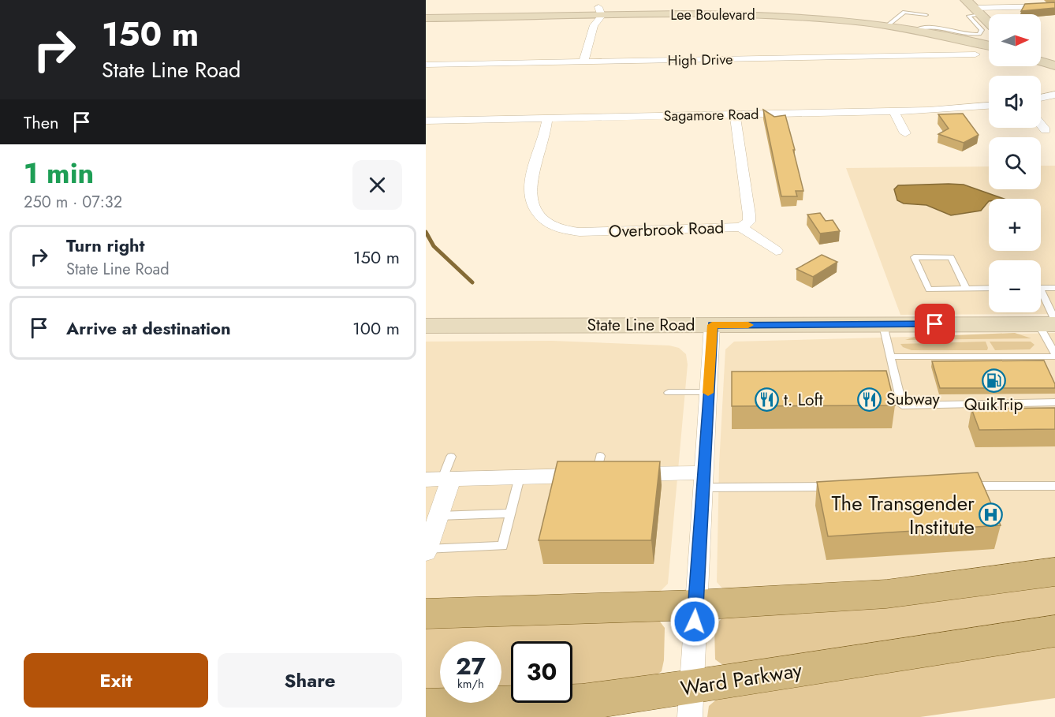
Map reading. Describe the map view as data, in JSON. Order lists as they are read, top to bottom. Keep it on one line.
{"streets":{"main road":["Ward Parkway"],"street":["Lee Boulevard","High Drive","Sagamore Road","Overbrook Road","State Line Road"]},"crossings":[["Sagamore Road","Overbrook Road"]],"places":{"fuel station":["QuikTrip"],"restaurant":["Subway","t. Loft"],"hospital":["The Transgender Institute"]},"north":"right","page":{"turn":["150 m","State Line Road"],"map_buttons":["+","−"],"then":"Then","heading":["1 min","250 m · 07:32"],"list":[{"name":"Turn right","note":"State Line Road","value":"150 m"},{"name":"Arrive at destination","value":"100 m"}],"speed":"27 km/h","limit":"30","buttons":["Exit","Share"]}}
